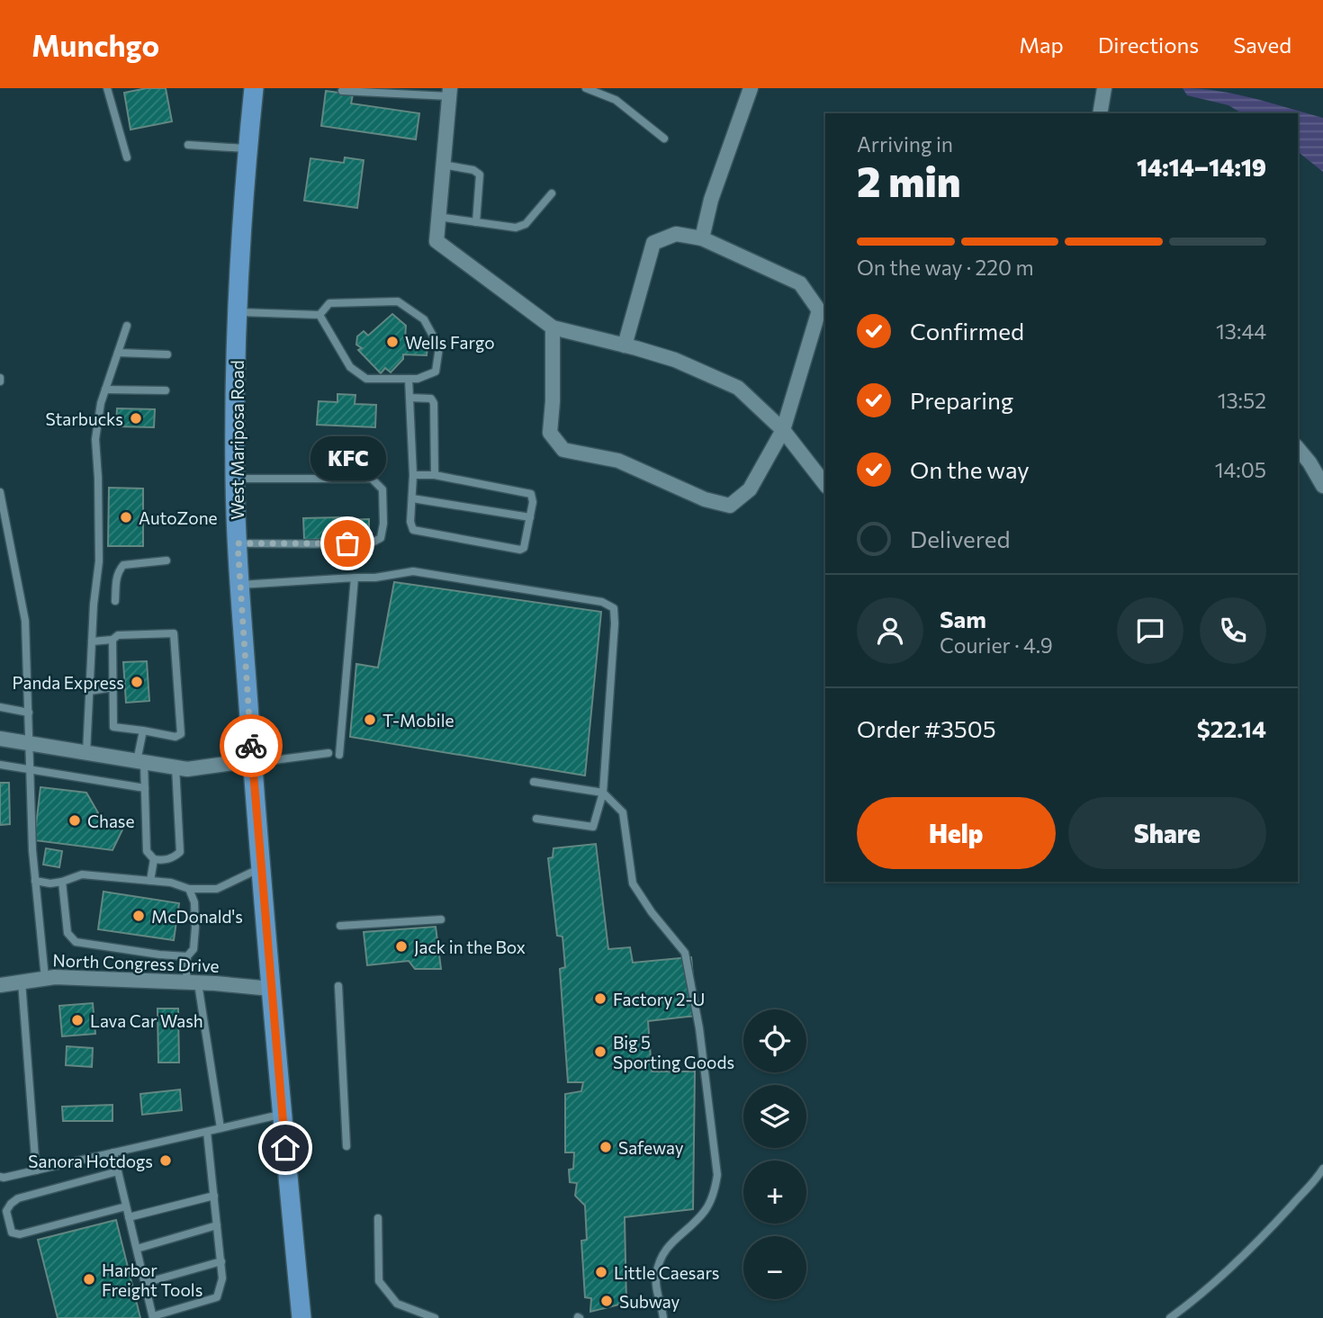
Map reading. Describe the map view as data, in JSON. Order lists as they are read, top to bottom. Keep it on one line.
{"streets":{"main road":["West Mariposa Road"],"street":["North Congress Drive"]},"crossings":[["West Mariposa Road","North Congress Drive"]],"places":["Wells Fargo","Starbucks","AutoZone","KFC","Panda Express","T-Mobile","Chase","McDonald's","Jack in the Box","Factory 2-U","Lava Car Wash","Big 5 Sporting Goods","Safeway","Sanora Hotdogs","Little Caesars","Harbor Freight Tools","Subway"],"page":{"header":"Munchgo","nav":["Map","Directions","Saved"],"heading":["2 min","Arriving in","14:14–14:19"],"panel":["Sam","Courier · 4.9","Order #3505","$22.14"],"bar":"On the way · 220 m","list":[["Confirmed","13:44"],["Preparing","13:52"],["On the way","14:05"],"Delivered"],"bubble":"KFC","buttons":["Help","Share"],"map_buttons":["+","−"]}}
